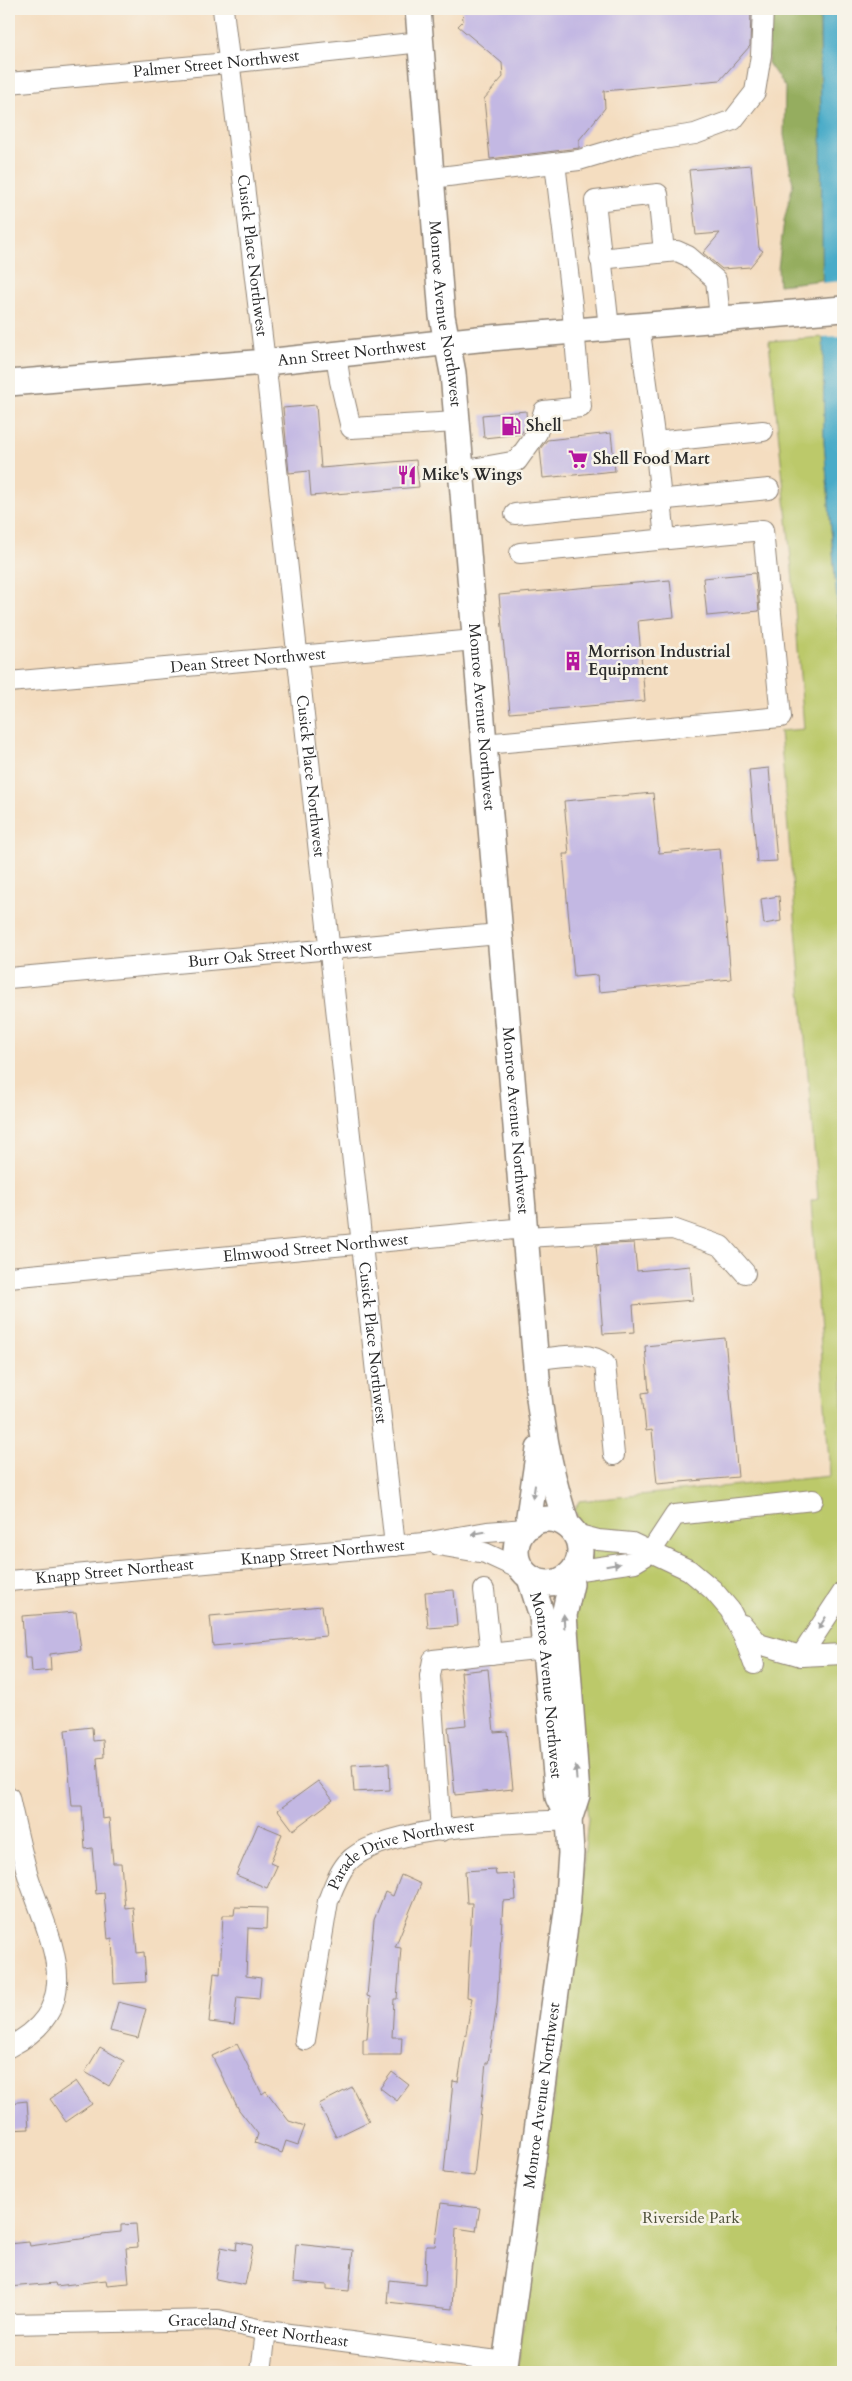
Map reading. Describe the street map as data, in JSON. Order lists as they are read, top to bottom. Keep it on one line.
{"streets":{"main road":["Monroe Avenue Northwest","Ann Street Northwest"],"street":["Palmer Street Northwest","Cusick Place Northwest","Dean Street Northwest","Burr Oak Street Northwest","Elmwood Street Northwest","Knapp Street Northwest","Knapp Street Northeast","Parade Drive Northwest","Graceland Street Northeast"]},"crossings":[["Palmer Street Northwest","Cusick Place Northwest"],["Palmer Street Northwest","Monroe Avenue Northwest"],["Cusick Place Northwest","Ann Street Northwest"],["Cusick Place Northwest","Dean Street Northwest"],["Cusick Place Northwest","Burr Oak Street Northwest"],["Cusick Place Northwest","Elmwood Street Northwest"],["Cusick Place Northwest","Knapp Street Northwest"],["Monroe Avenue Northwest","Ann Street Northwest"],["Monroe Avenue Northwest","Dean Street Northwest"],["Monroe Avenue Northwest","Burr Oak Street Northwest"],["Monroe Avenue Northwest","Elmwood Street Northwest"],["Monroe Avenue Northwest","Knapp Street Northwest"],["Monroe Avenue Northwest","Parade Drive Northwest"],["Monroe Avenue Northwest","Graceland Street Northeast"],["Knapp Street Northwest","Knapp Street Northeast"]],"parks":["Riverside Park"],"places":{"fuel station":["Shell"],"supermarket":["Shell Food Mart"],"restaurant":["Mike's Wings"],"building":["Morrison Industrial Equipment"]}}
